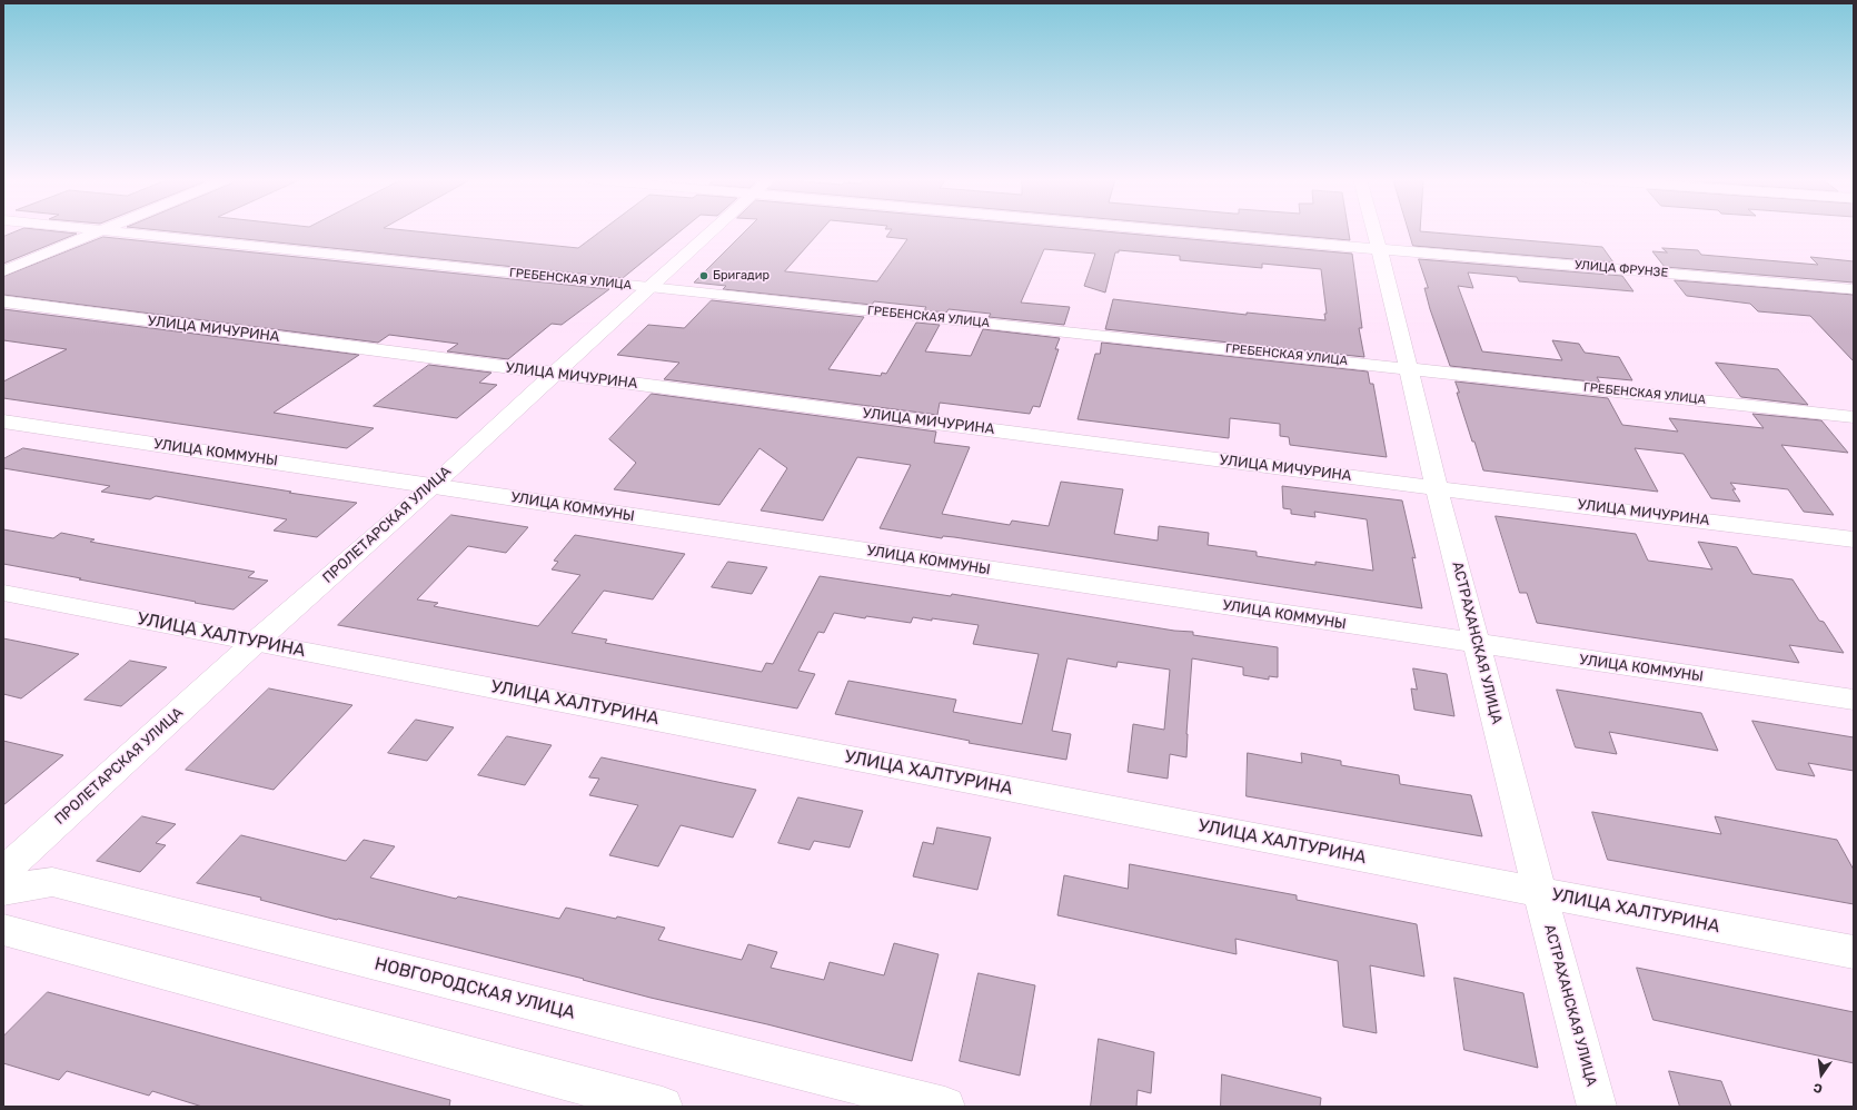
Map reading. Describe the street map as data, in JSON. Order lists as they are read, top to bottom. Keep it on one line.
{"streets":{"street":["УЛИЦА ФРУНЗЕ","ГРЕБЕНСКАЯ УЛИЦА","УЛИЦА МИЧУРИНА","УЛИЦА КОММУНЫ","ПРОЛЕТАРСКАЯ УЛИЦА","УЛИЦА ХАЛТУРИНА","АСТРАХАНСКАЯ УЛИЦА","НОВГОРОДСКАЯ УЛИЦА"]},"crossings":[["УЛИЦА ФРУНЗЕ","АСТРАХАНСКАЯ УЛИЦА"],["ГРЕБЕНСКАЯ УЛИЦА","ПРОЛЕТАРСКАЯ УЛИЦА"],["ГРЕБЕНСКАЯ УЛИЦА","АСТРАХАНСКАЯ УЛИЦА"],["УЛИЦА МИЧУРИНА","ПРОЛЕТАРСКАЯ УЛИЦА"],["УЛИЦА МИЧУРИНА","АСТРАХАНСКАЯ УЛИЦА"],["УЛИЦА КОММУНЫ","ПРОЛЕТАРСКАЯ УЛИЦА"],["УЛИЦА КОММУНЫ","АСТРАХАНСКАЯ УЛИЦА"],["ПРОЛЕТАРСКАЯ УЛИЦА","УЛИЦА ХАЛТУРИНА"],["УЛИЦА ХАЛТУРИНА","АСТРАХАНСКАЯ УЛИЦА"]],"places":["Бригадир"],"north":"bottom"}
